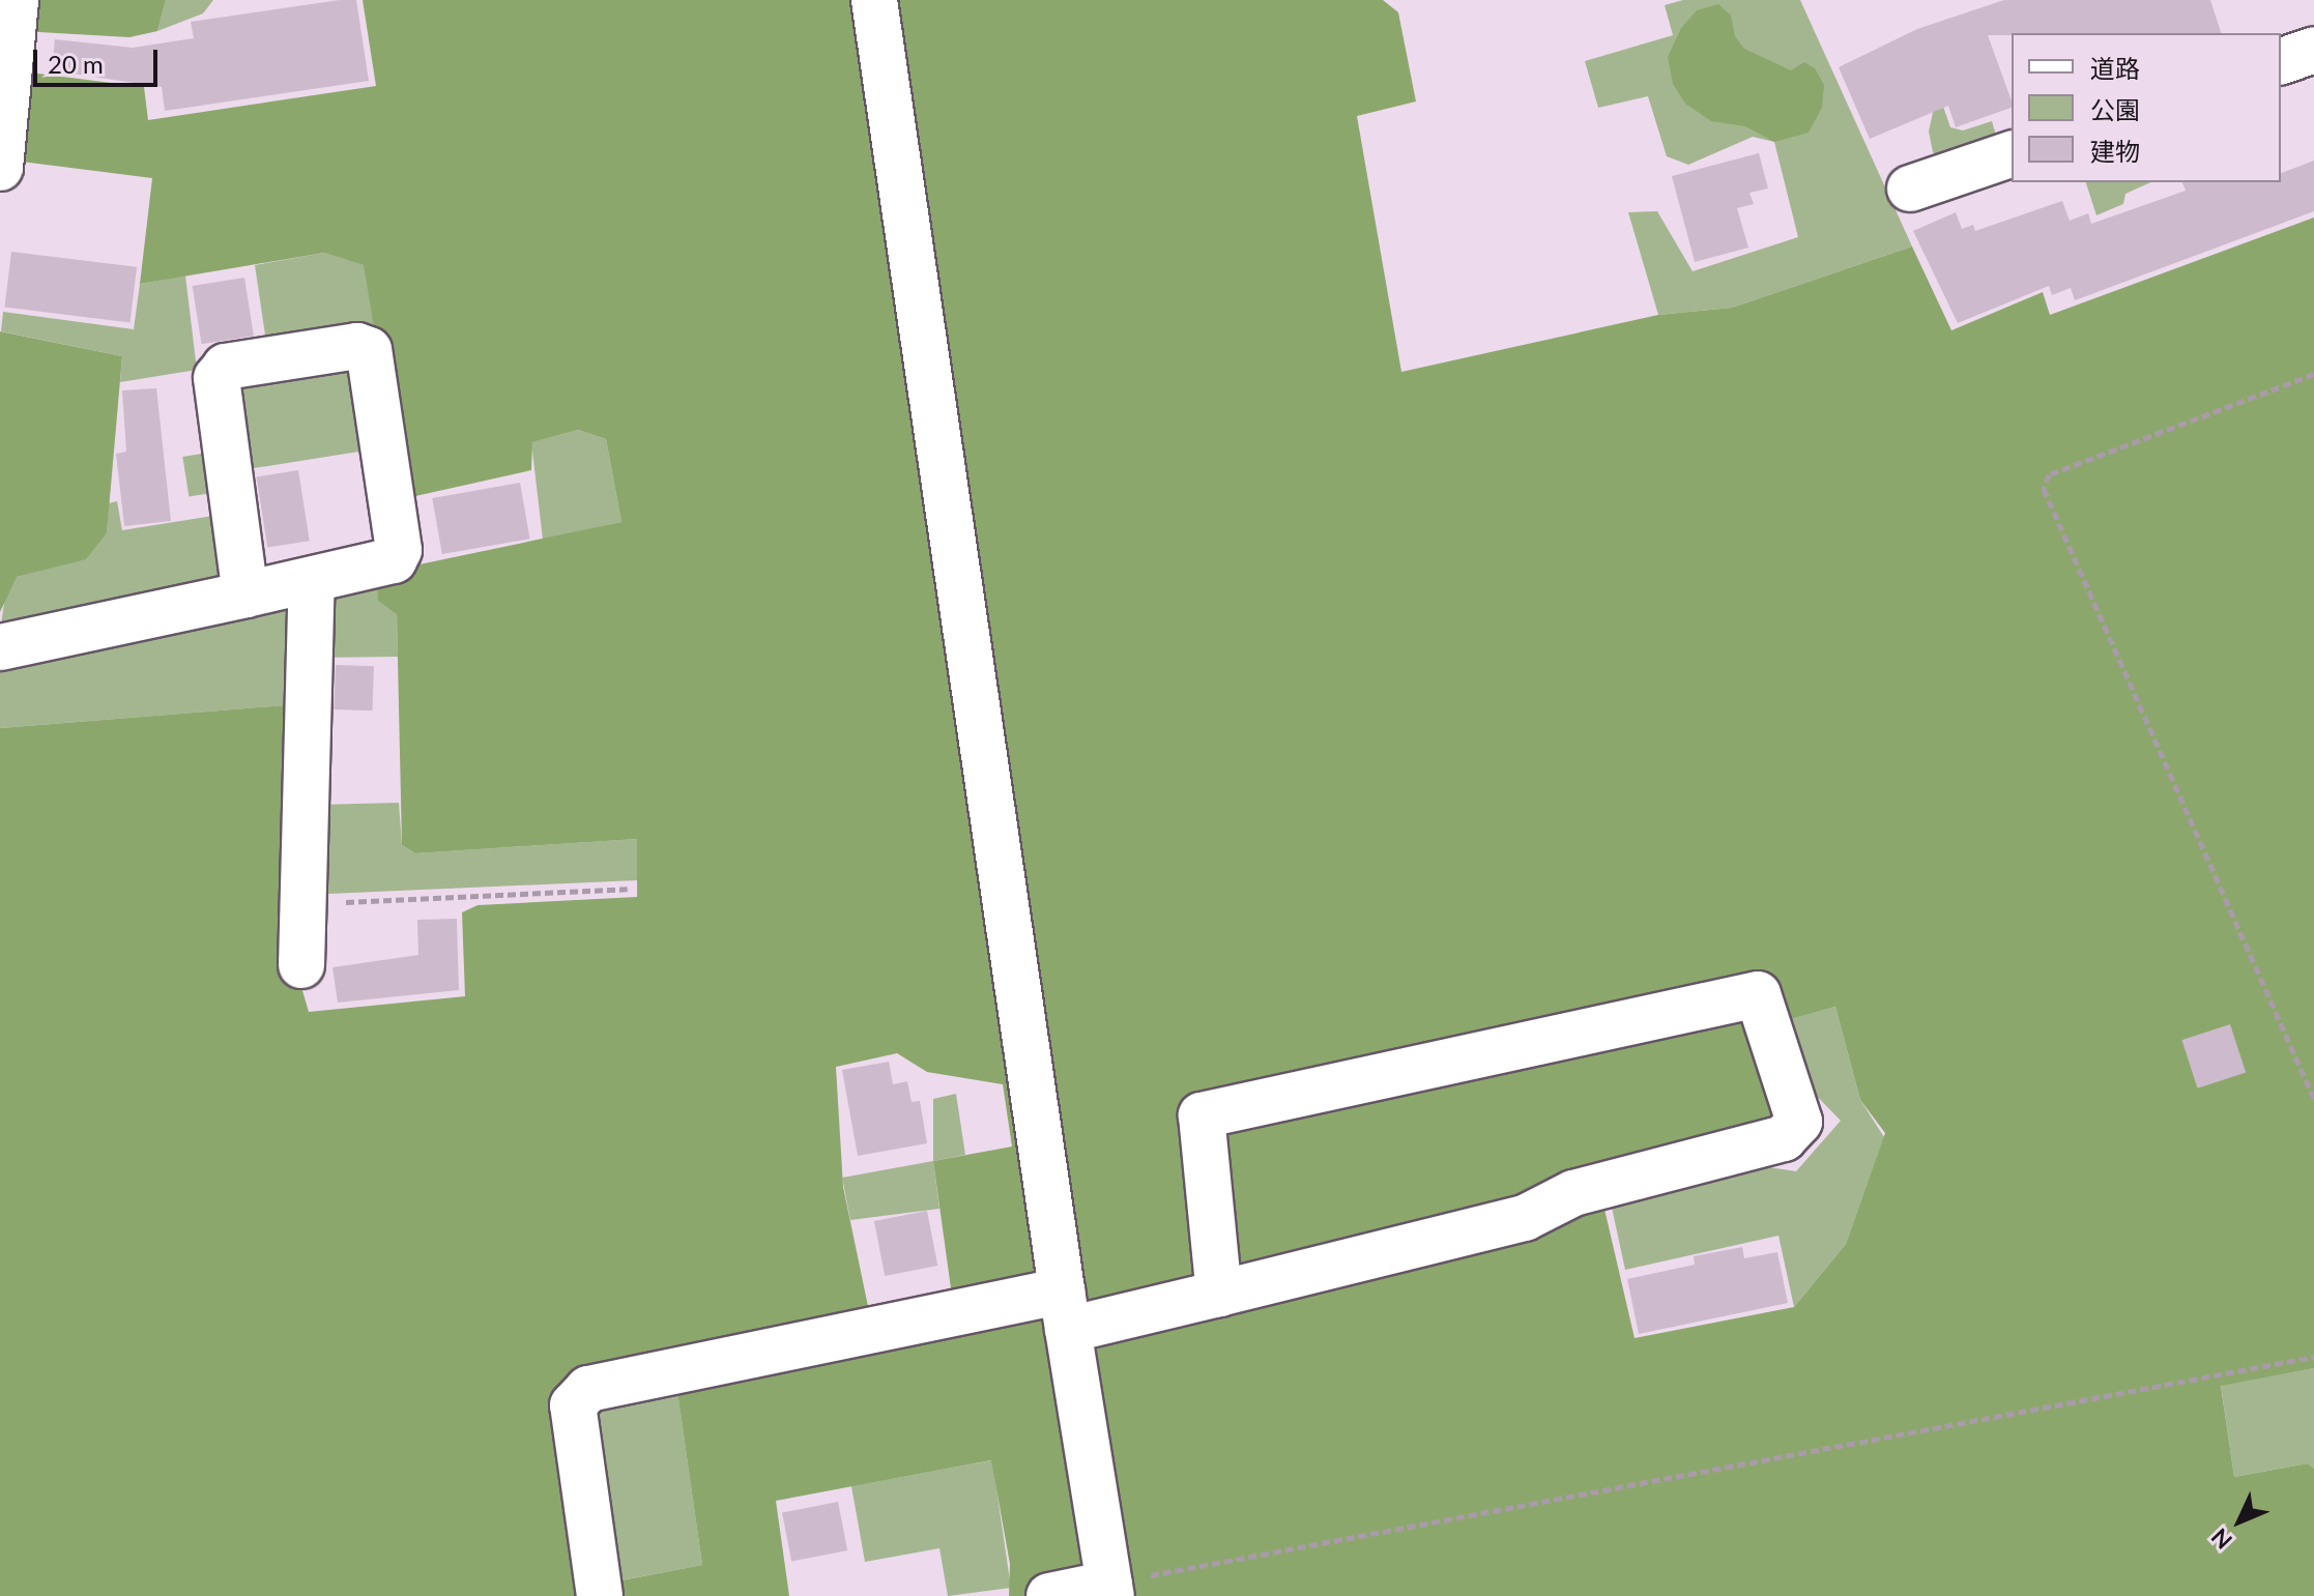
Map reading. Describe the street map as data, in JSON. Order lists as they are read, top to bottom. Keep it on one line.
{"legend":["道路","公園","建物"],"scale_bar":"20 m","north":"bottom left"}
